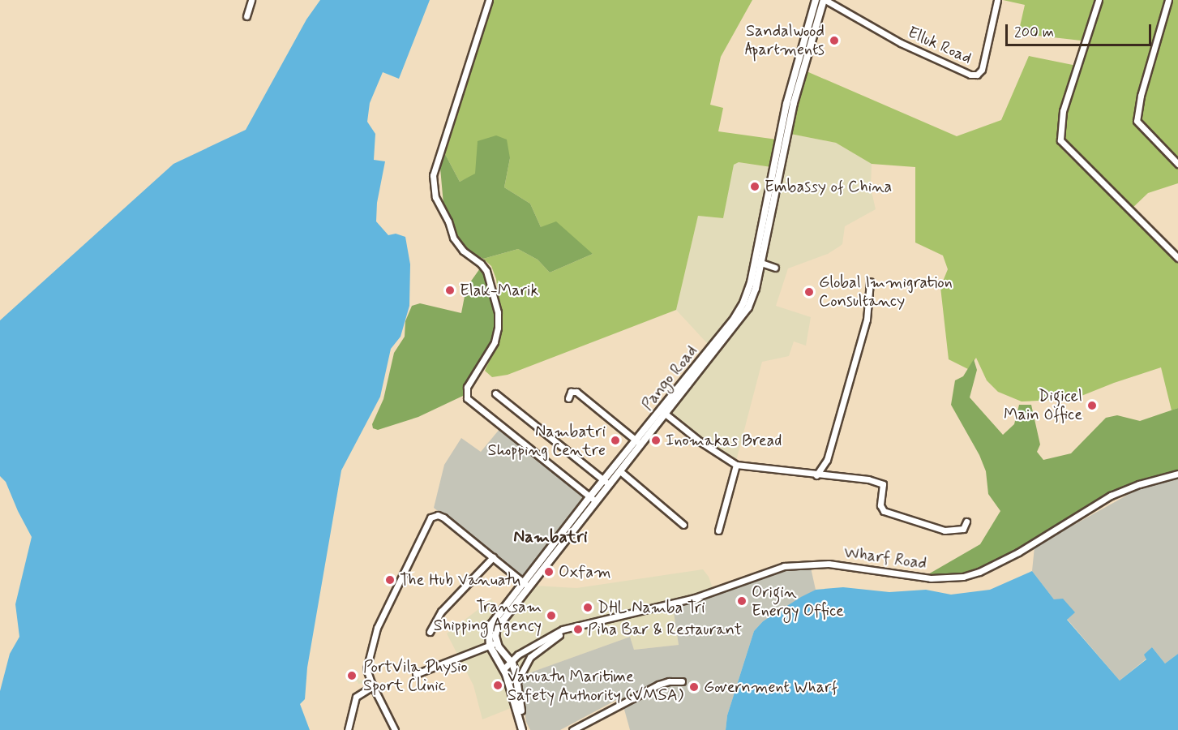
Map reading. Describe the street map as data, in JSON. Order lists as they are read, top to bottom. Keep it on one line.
{"streets":{"street":["Elluk Road","Pango Road","Wharf Road"]},"crossings":[["Elluk Road","Pango Road"]],"districts":["Nambatri"],"places":["Sandalwood Apartments","Embassy of China","Elak-Marik","Global Immigration Consultancy","Digicel Main Office","Nambatri Shopping Centre","Inomakas Bread","Oxfam","The Hub Vanuatu","Origin Energy Office","DHL Namba Tri","Transam Shipping Agency","Piha Bar & Restaurant","PortVila Physio Sport Clinic","Vanuatu Maritime Safety Authority (VMSA)","Government Wharf"],"scale_bar":"200 m"}
